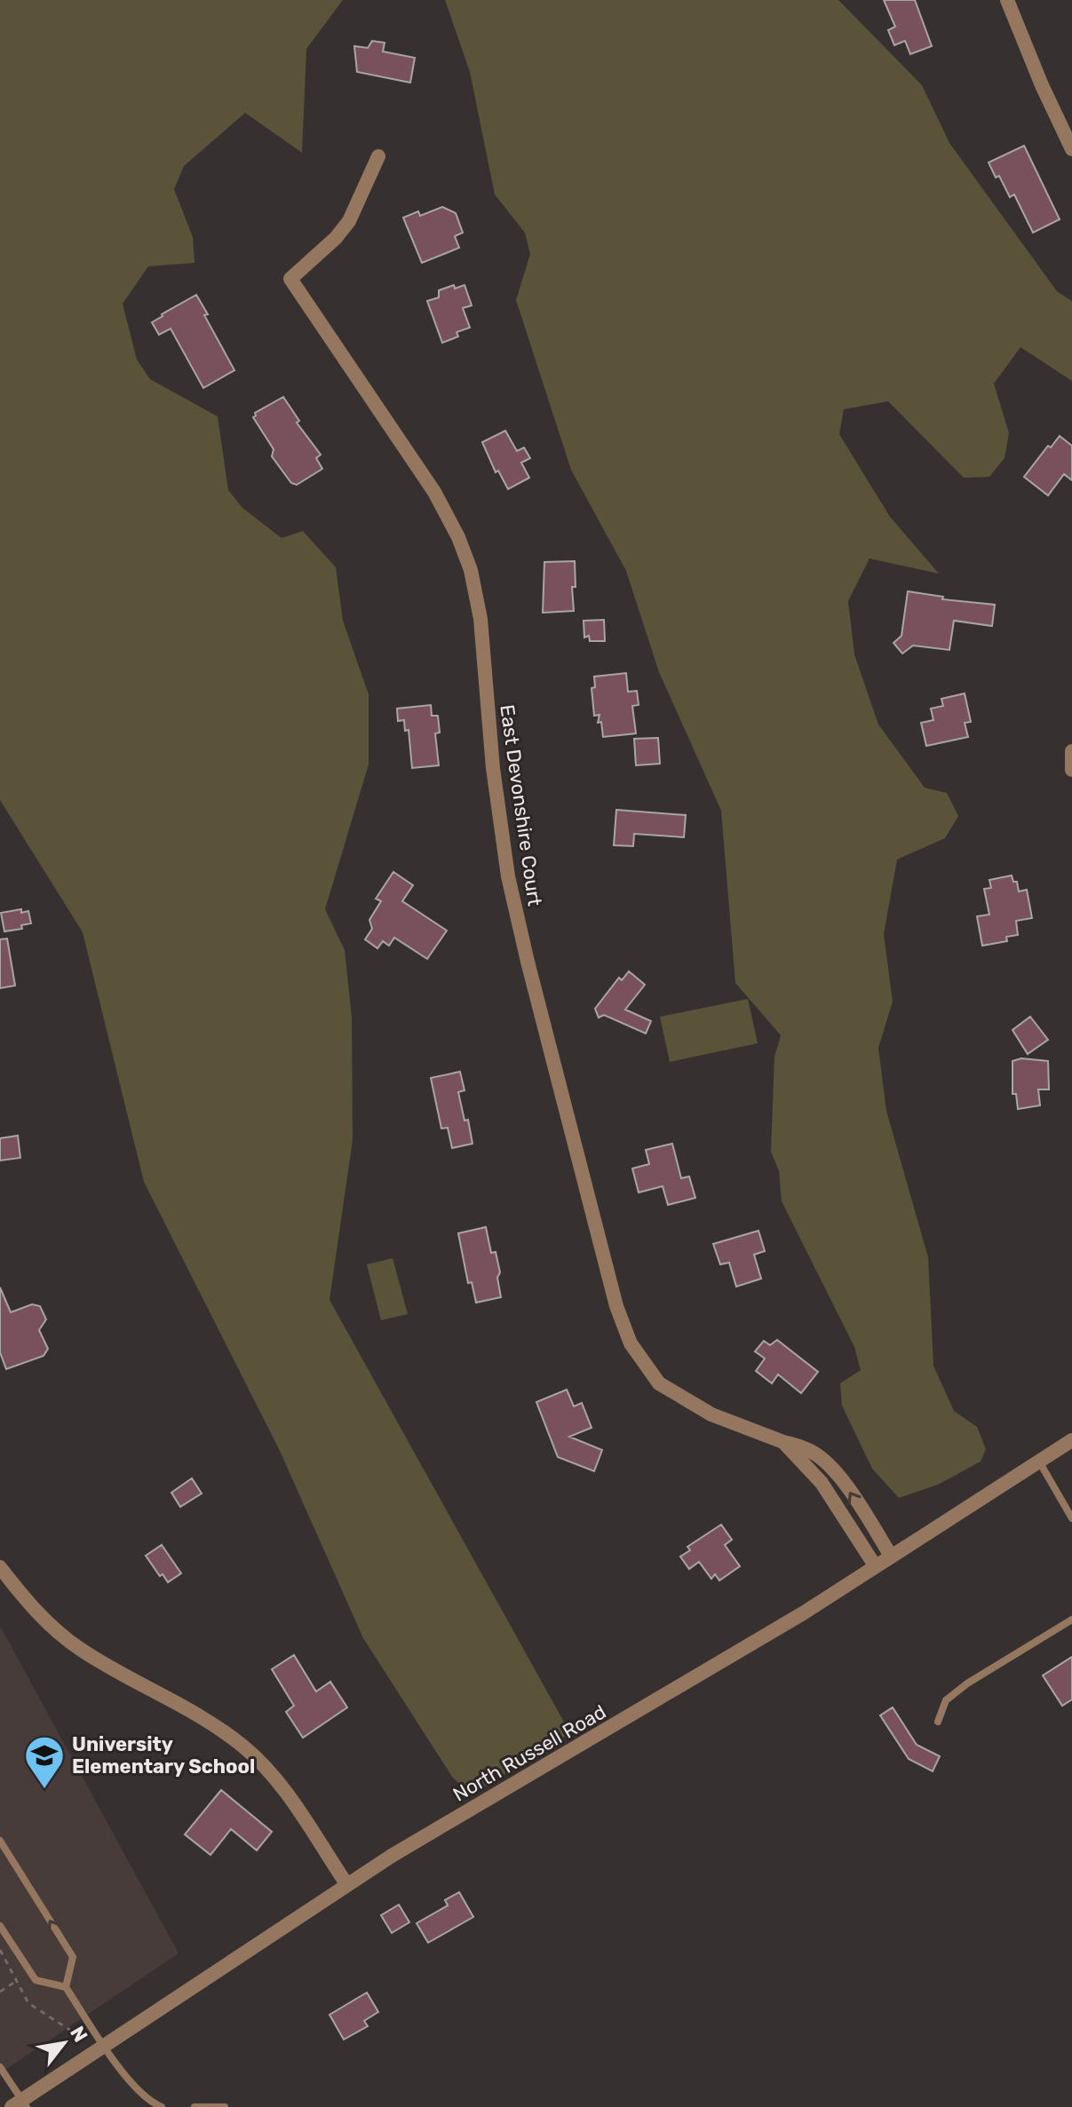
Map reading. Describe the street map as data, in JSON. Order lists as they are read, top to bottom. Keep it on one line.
{"streets":{"street":["East Devonshire Court","North Russell Road"]},"crossings":[["East Devonshire Court","North Russell Road"]],"places":{"school or university":["University Elementary School"]},"north":"top right"}
